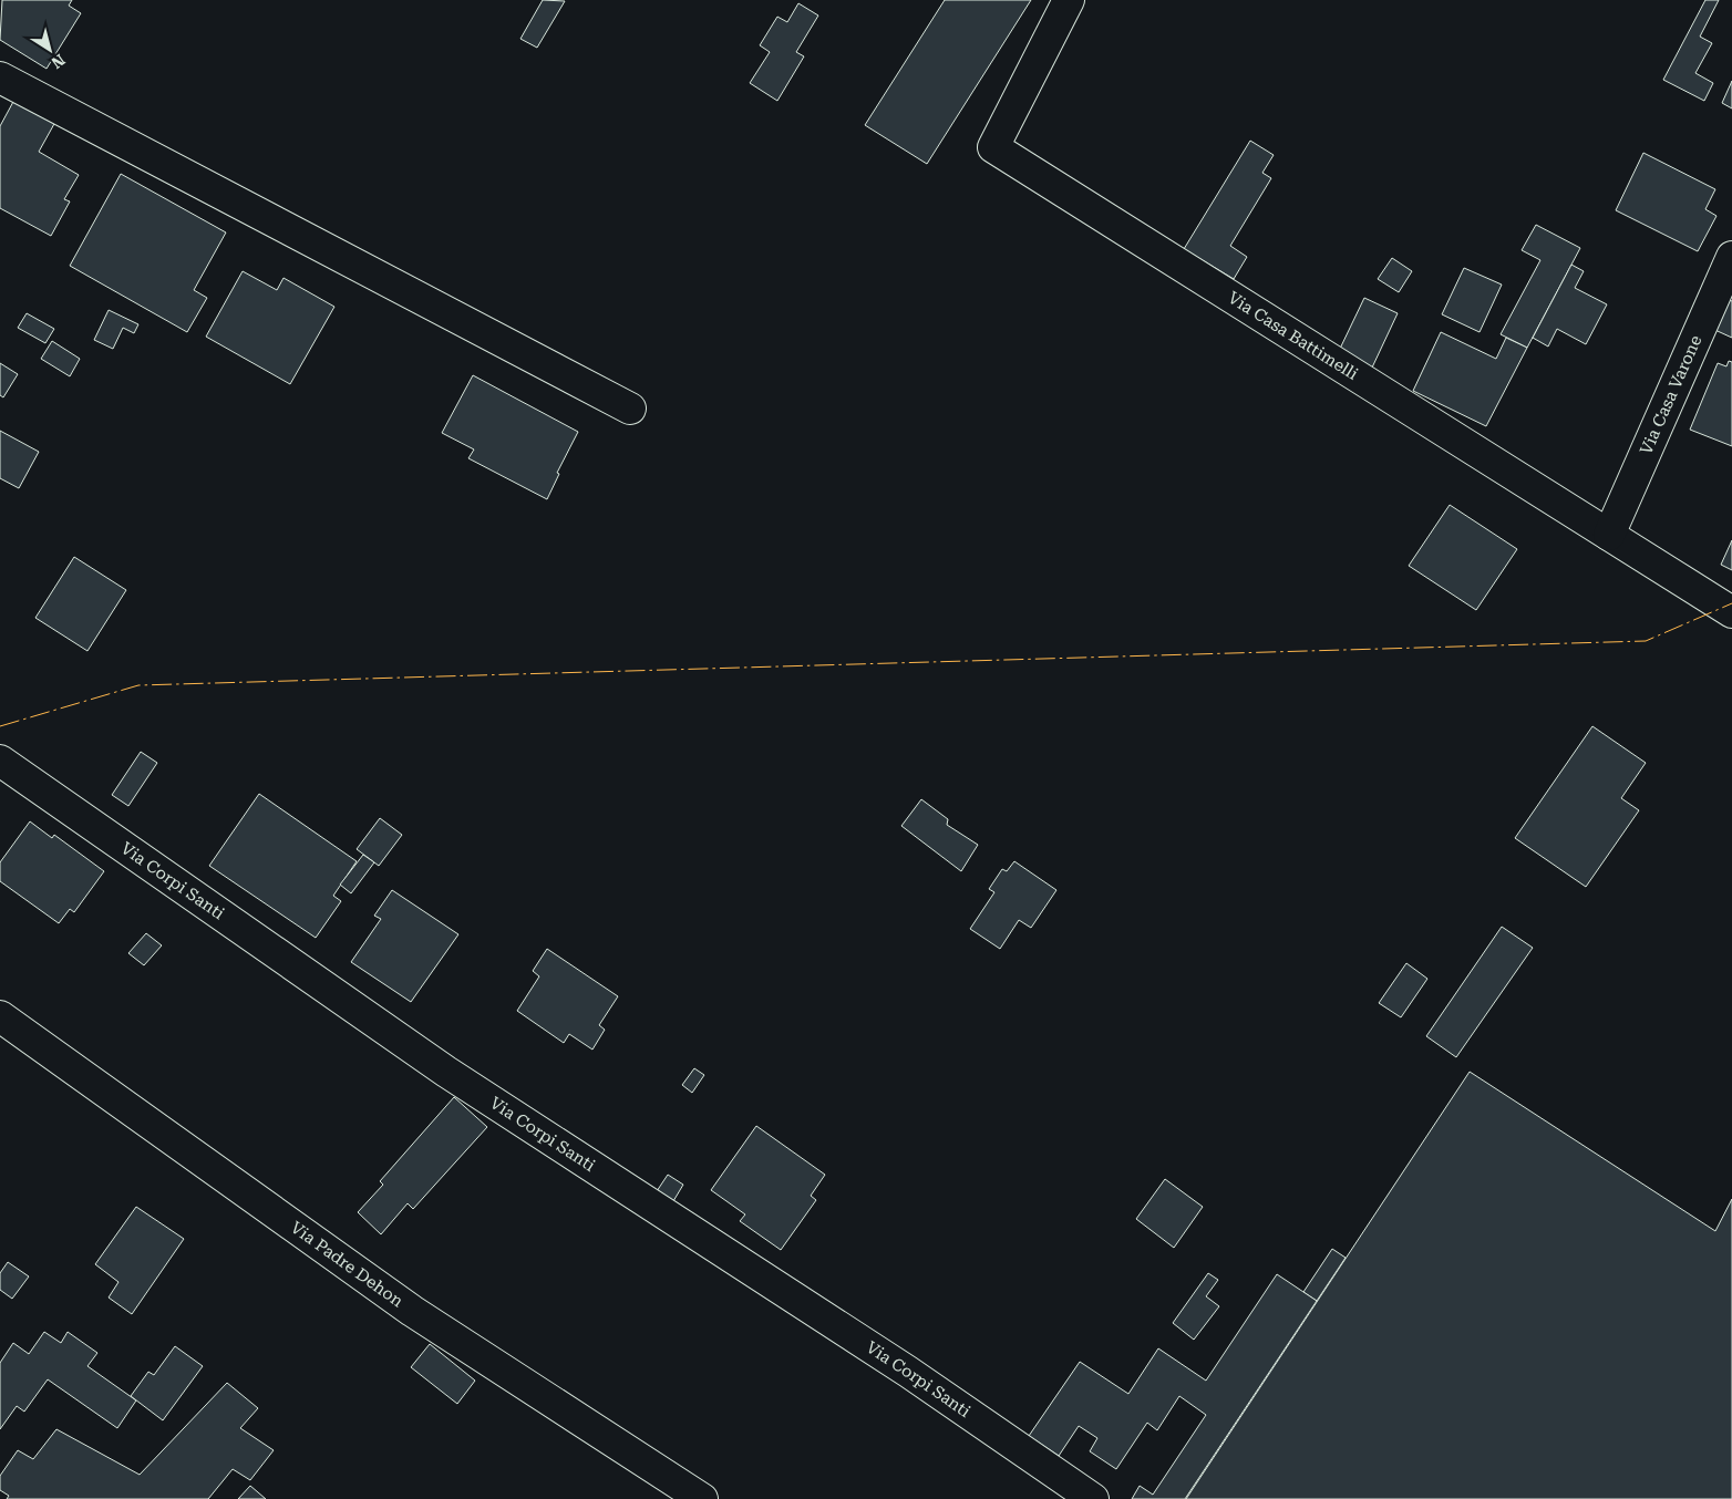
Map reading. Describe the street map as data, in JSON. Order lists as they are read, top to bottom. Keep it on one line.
{"streets":{"street":["Via Casa Battimelli","Via Casa Varone","Via Corpi Santi","Via Padre Dehon"]},"crossings":[["Via Casa Battimelli","Via Casa Varone"]],"north":"bottom right"}
